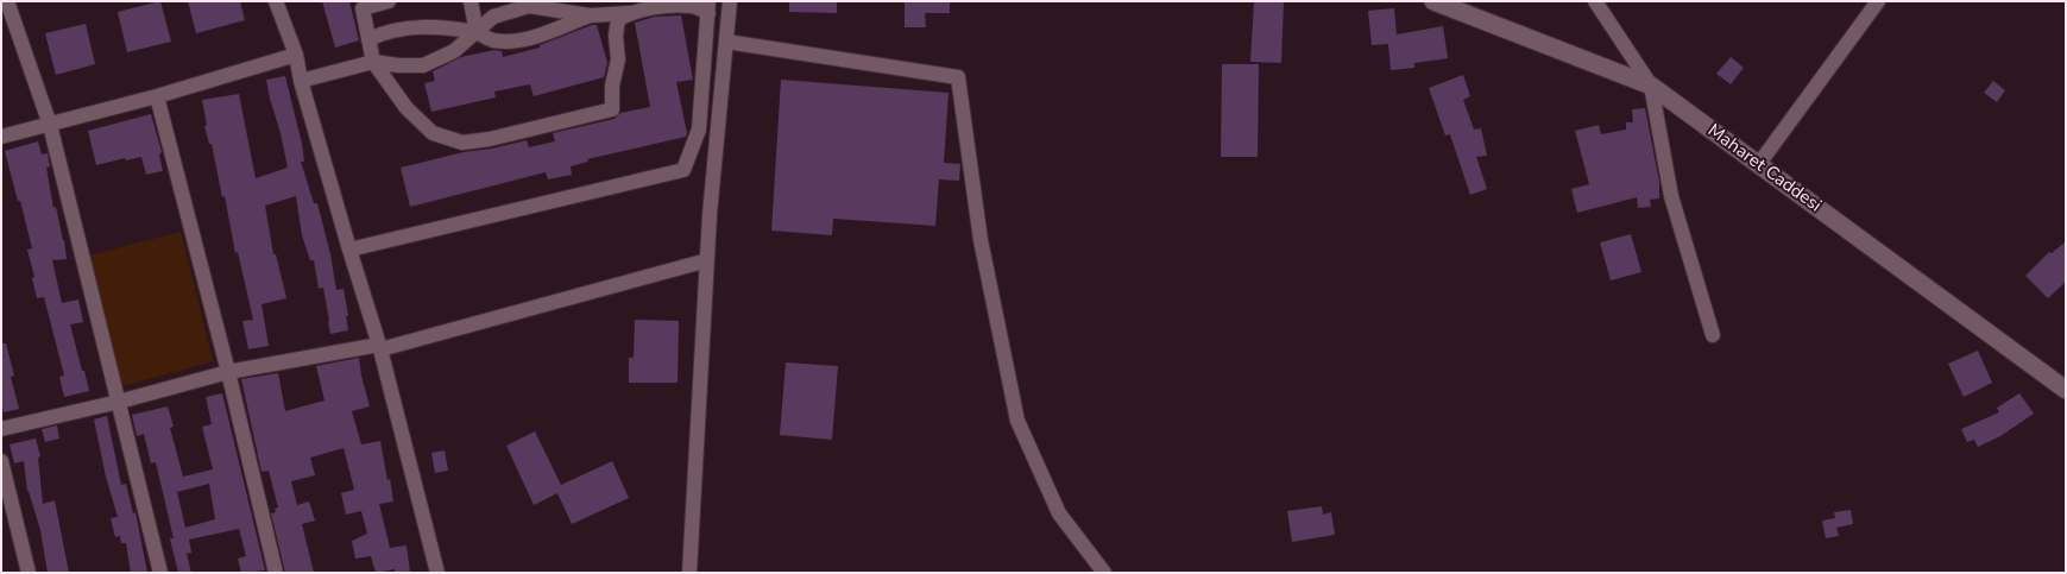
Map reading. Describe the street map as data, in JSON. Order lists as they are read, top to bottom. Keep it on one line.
{"streets":{"street":["Maharet Caddesi"]}}
